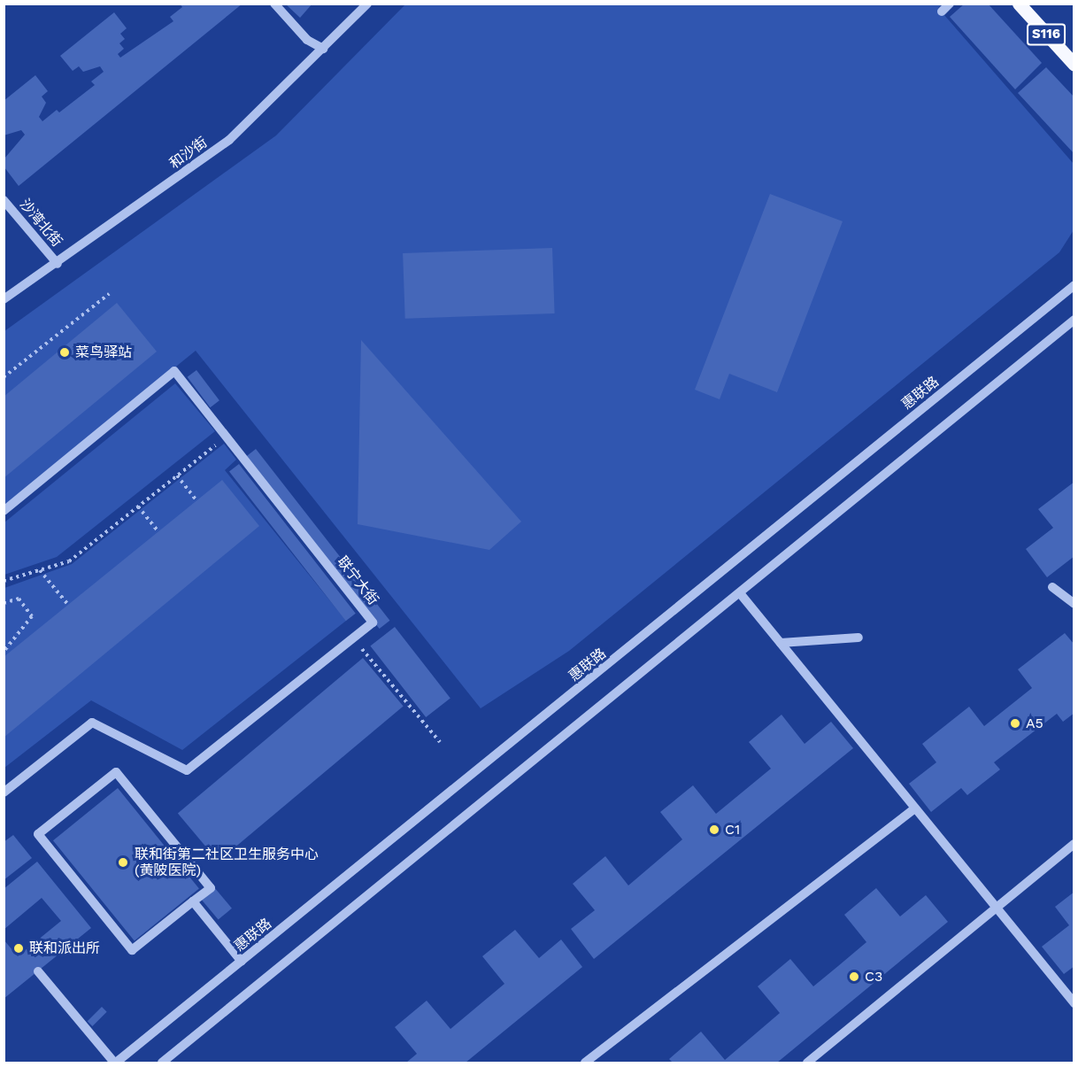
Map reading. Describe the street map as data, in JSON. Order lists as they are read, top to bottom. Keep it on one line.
{"streets":{"main road":["S116"],"street":["和沙街","沙湾北街","惠联路","联宁大街"]},"crossings":[["和沙街","沙湾北街"]],"places":["菜鸟驿站","A5","C1","联和街第二社区卫生服务中心 (黄陂医院)","联和派出所","C3"]}
